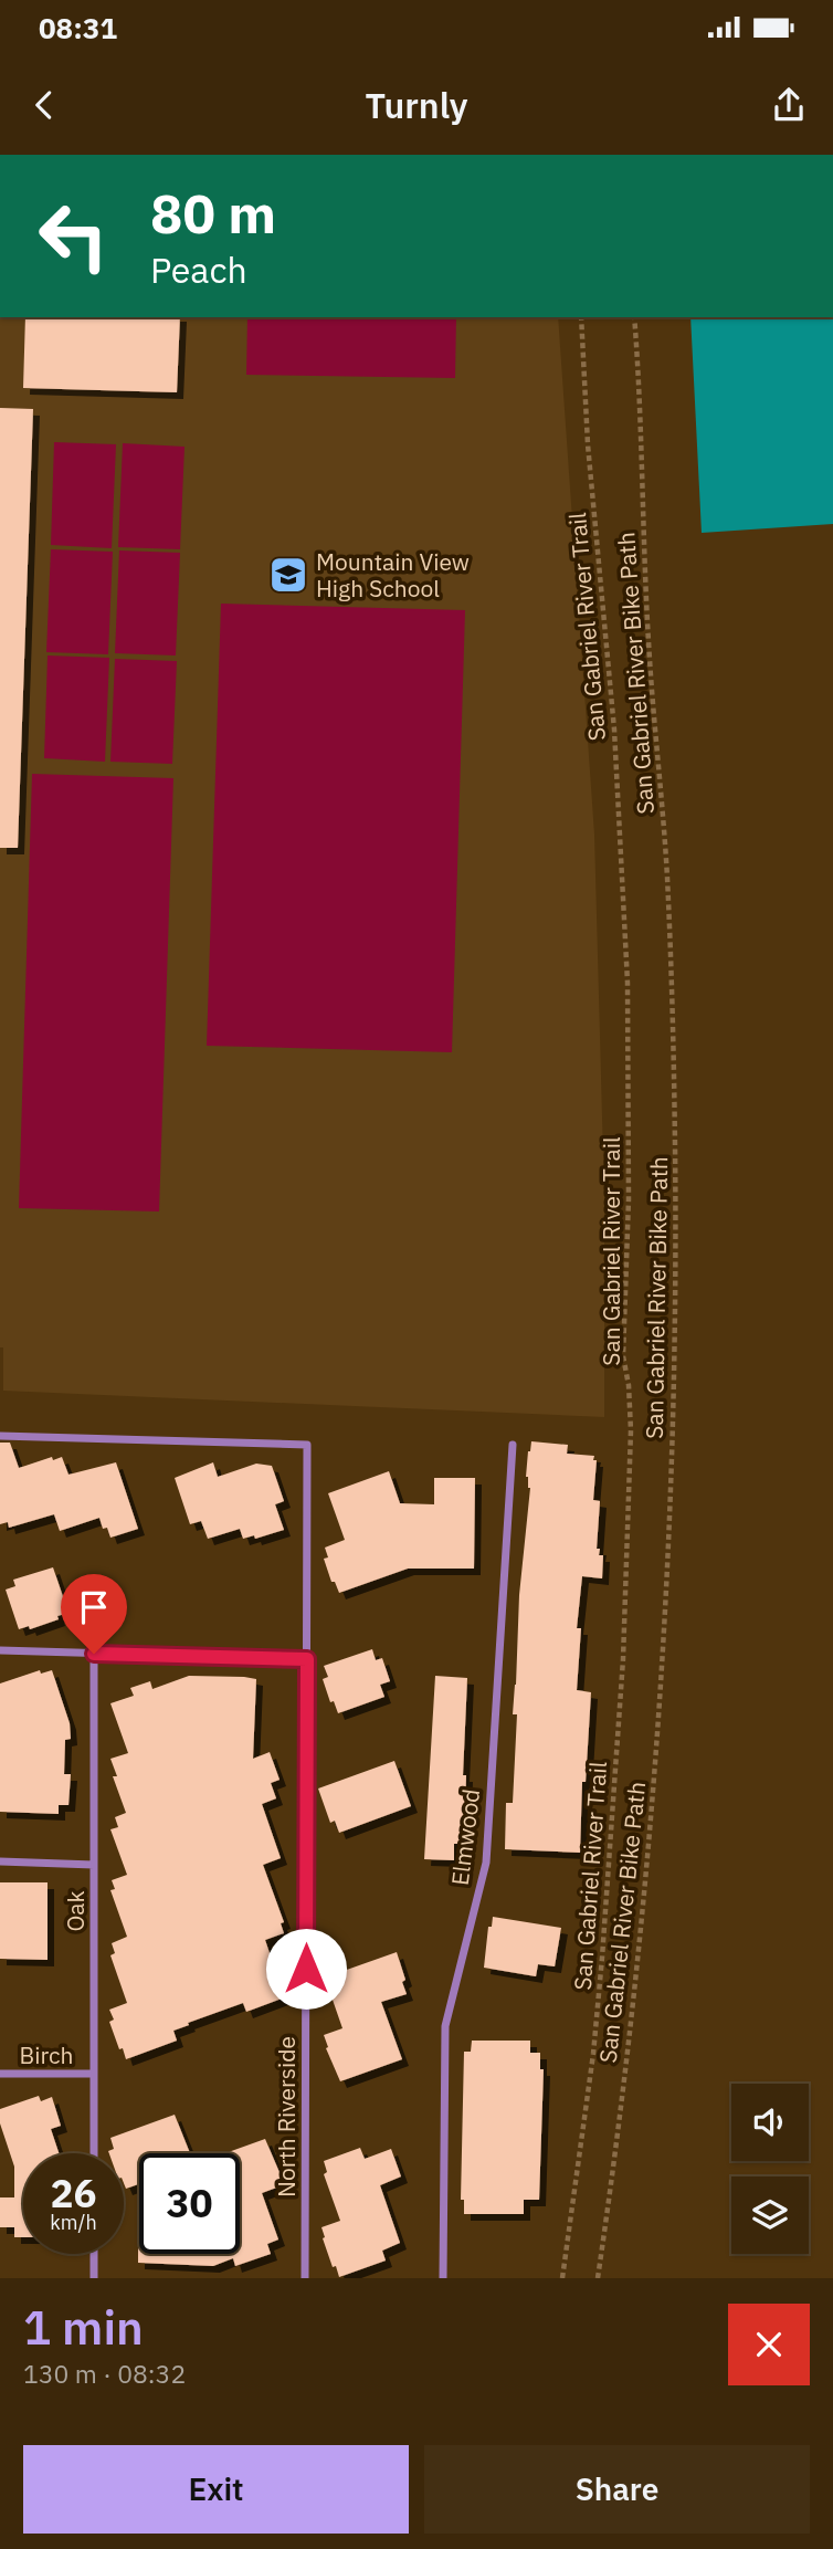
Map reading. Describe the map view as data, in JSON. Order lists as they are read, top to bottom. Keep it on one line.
{"streets":{"street":["Elmwood","Oak","Birch","North Riverside"],"path":["San Gabriel River Trail","San Gabriel River Bike Path"]},"crossings":[["Oak","Birch"]],"places":{"school or university":["Mountain View High School"]},"page":{"status":"08:31","header":"Turnly","turn":["80 m","Peach"],"speed":"26 km/h","limit":"30","heading":["1 min","130 m · 08:32"],"buttons":["Exit","Share"]}}
